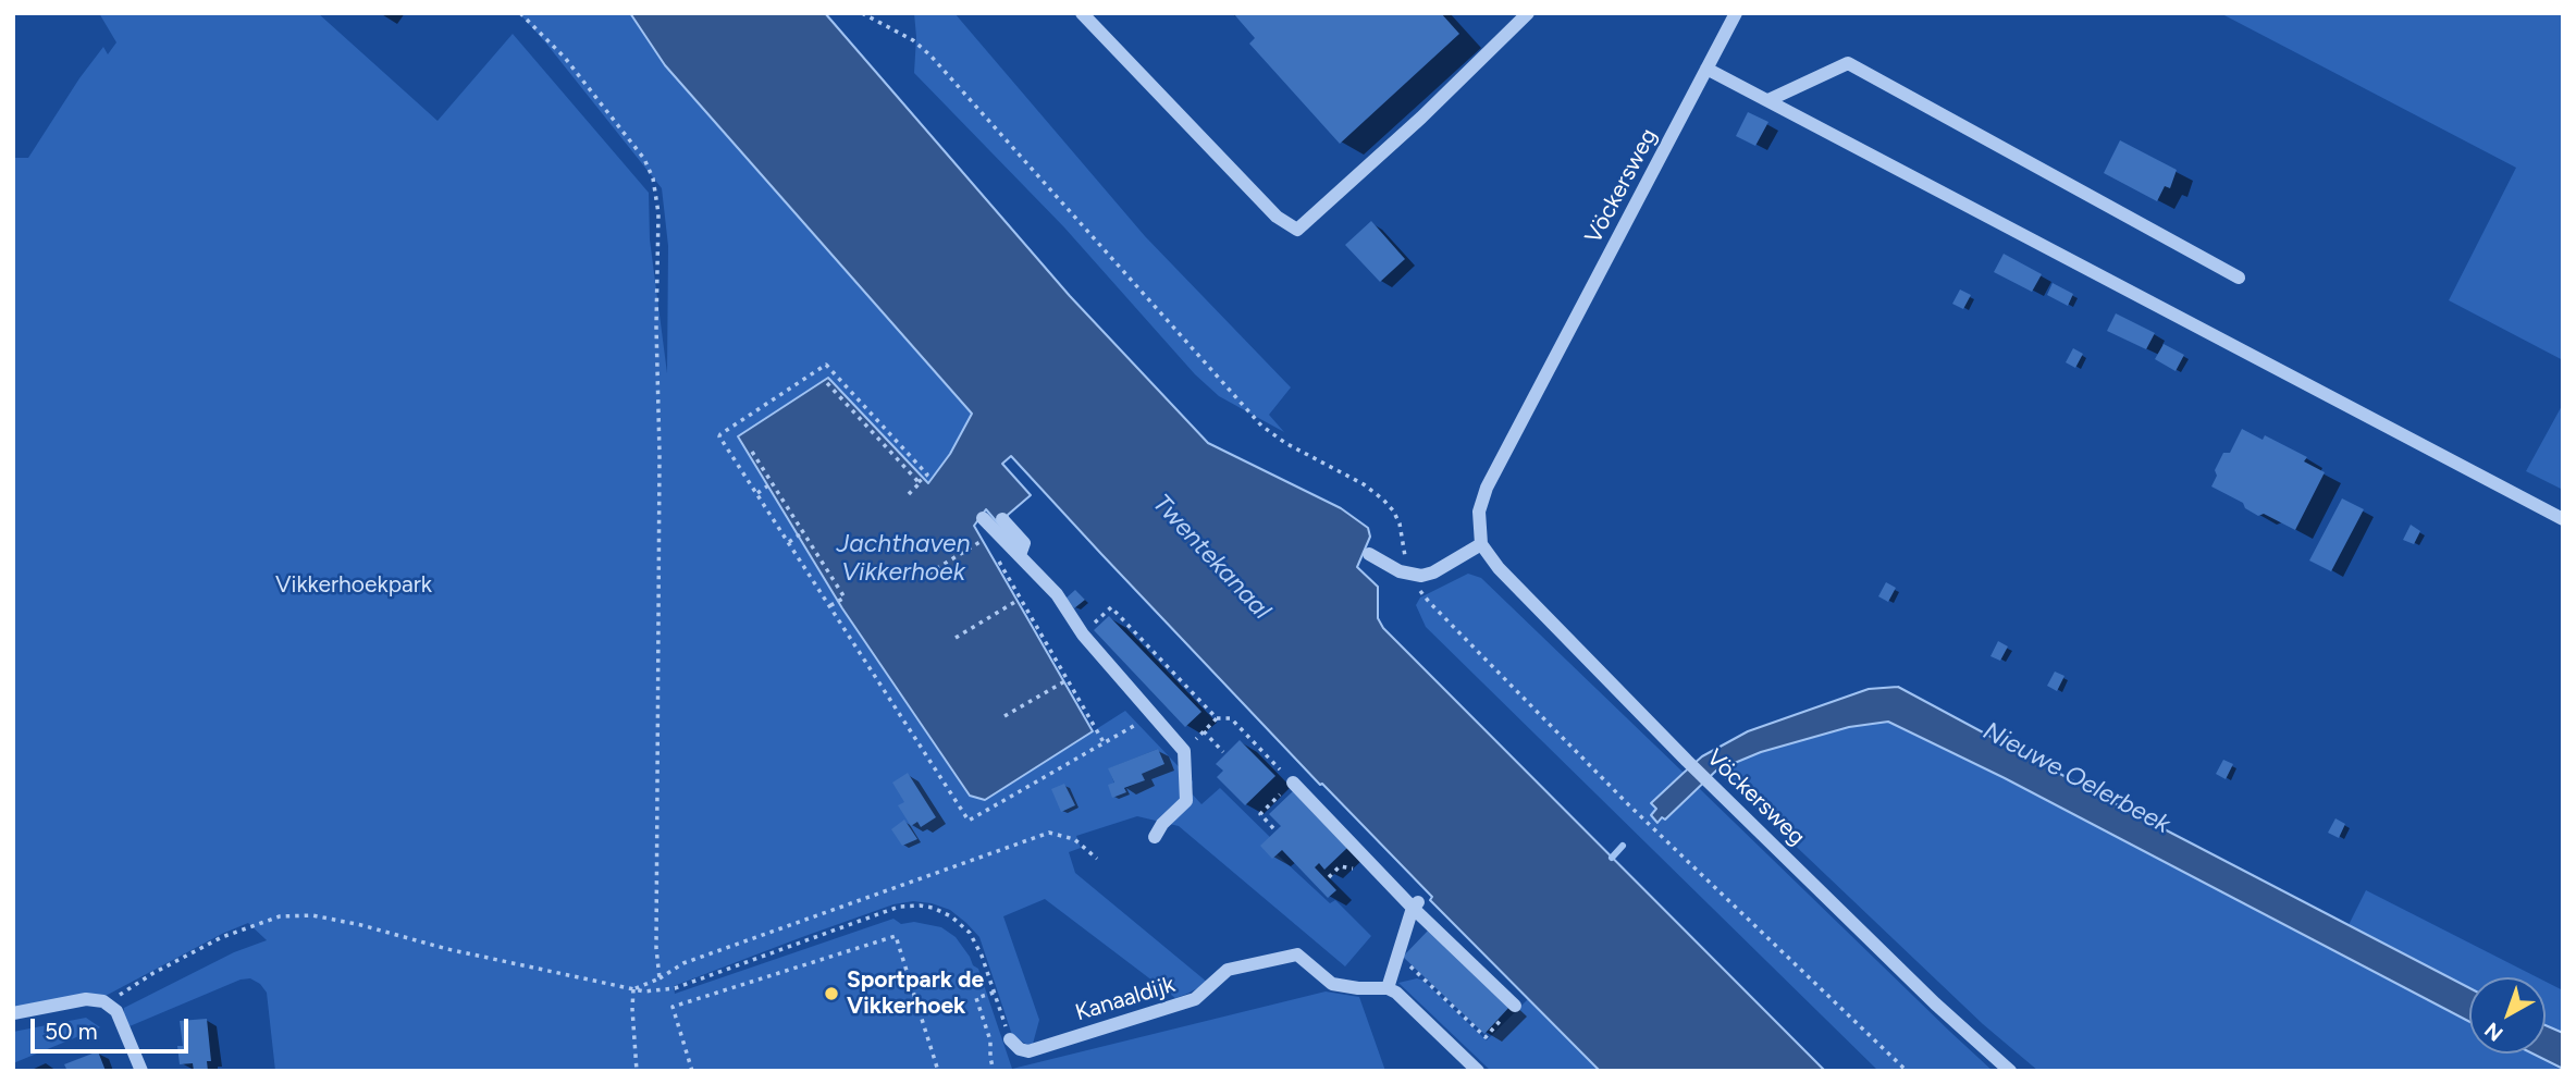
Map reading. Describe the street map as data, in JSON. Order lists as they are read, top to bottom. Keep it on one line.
{"streets":{"street":["Vöckersweg","Kanaaldijk"]},"water":["Jachthaven Vikkerhoek","Twentekanaal","Nieuwe Oelerbeek"],"parks":["Vikkerhoekpark"],"places":["Sportpark de Vikkerhoek"],"scale_bar":"50 m","north":"bottom left"}
